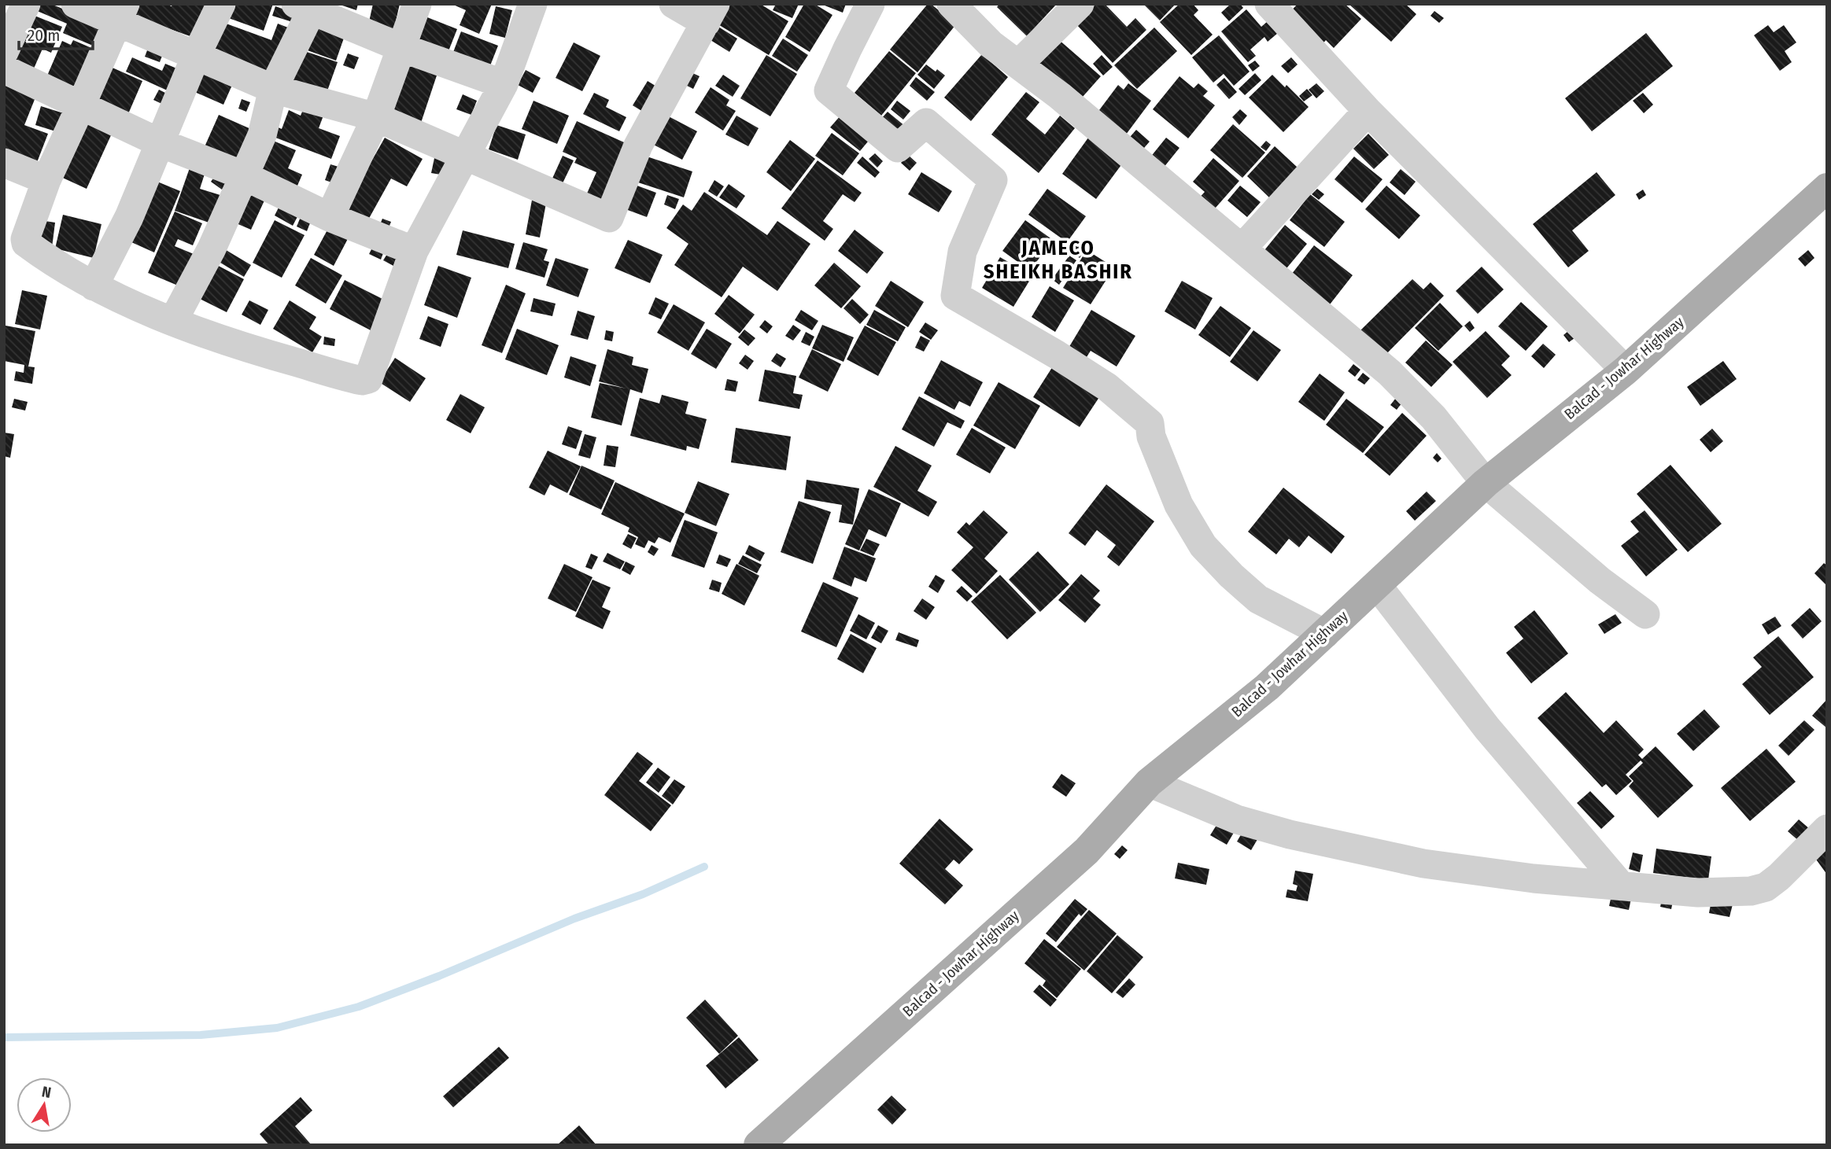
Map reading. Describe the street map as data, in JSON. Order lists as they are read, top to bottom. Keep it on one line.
{"streets":{"main road":["Balcad - Jowhar Highway"]},"districts":["JAMECO SHEIKH BASHIR"],"scale_bar":"20 m","north":"top"}
